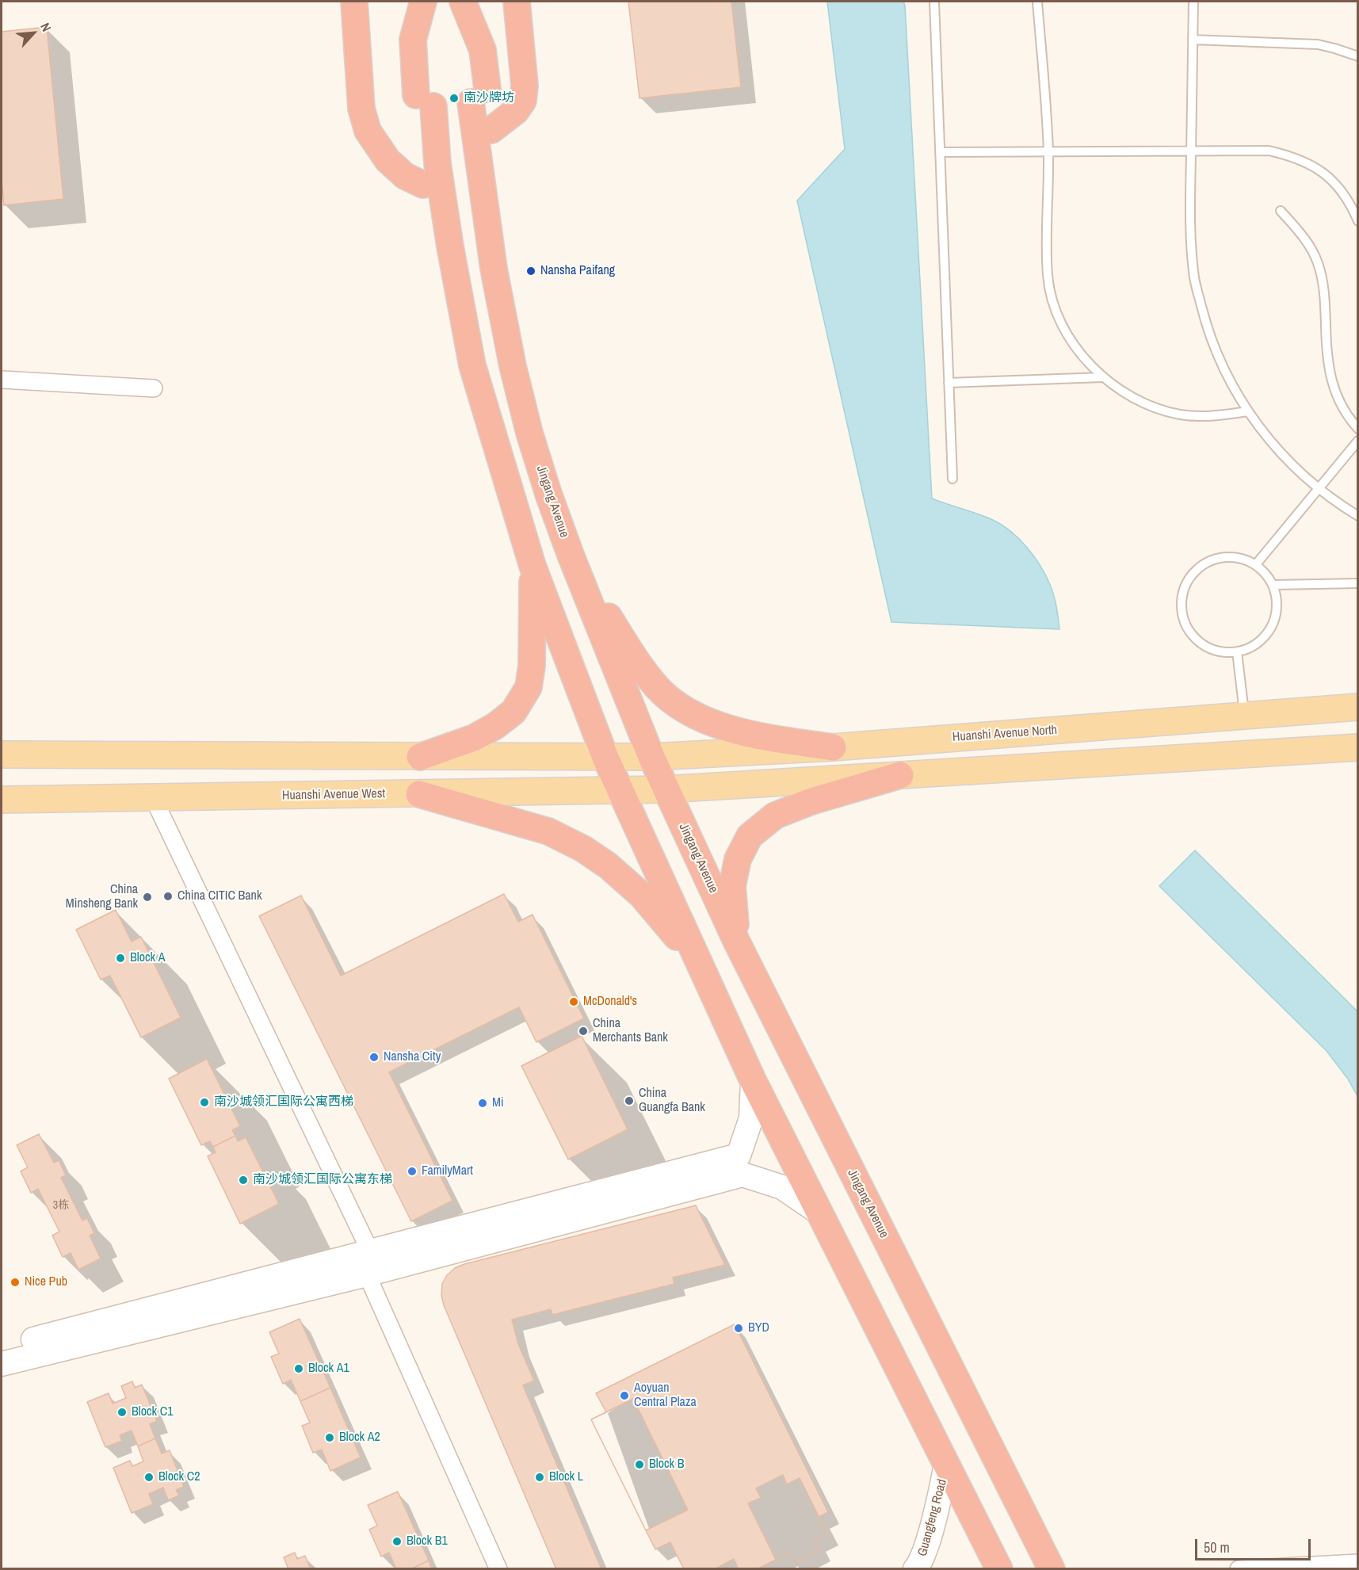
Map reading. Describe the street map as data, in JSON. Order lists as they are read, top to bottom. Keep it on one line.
{"streets":{"highway":["Jingang Avenue"],"main road":["Huanshi Avenue North","Huanshi Avenue West"],"street":["Guangfeng Road"]},"crossings":[["Jingang Avenue","Huanshi Avenue North"],["Jingang Avenue","Huanshi Avenue West"]],"places":["南沙牌坊","Nansha Paifang","China CITIC Bank","China Minsheng Bank","Block A","McDonald's","China Merchants Bank","Nansha City","China Guangfa Bank","南沙城领汇国际公寓西梯","Mi","FamilyMart","南沙城领汇国际公寓东梯","Nice Pub","BYD","Block A1","Aoyuan Central Plaza","Block C1","Block A2","Block B","Block C2","Block L","Block B1"],"house_numbers":["3栋"],"scale_bar":"50 m","north":"top right"}
